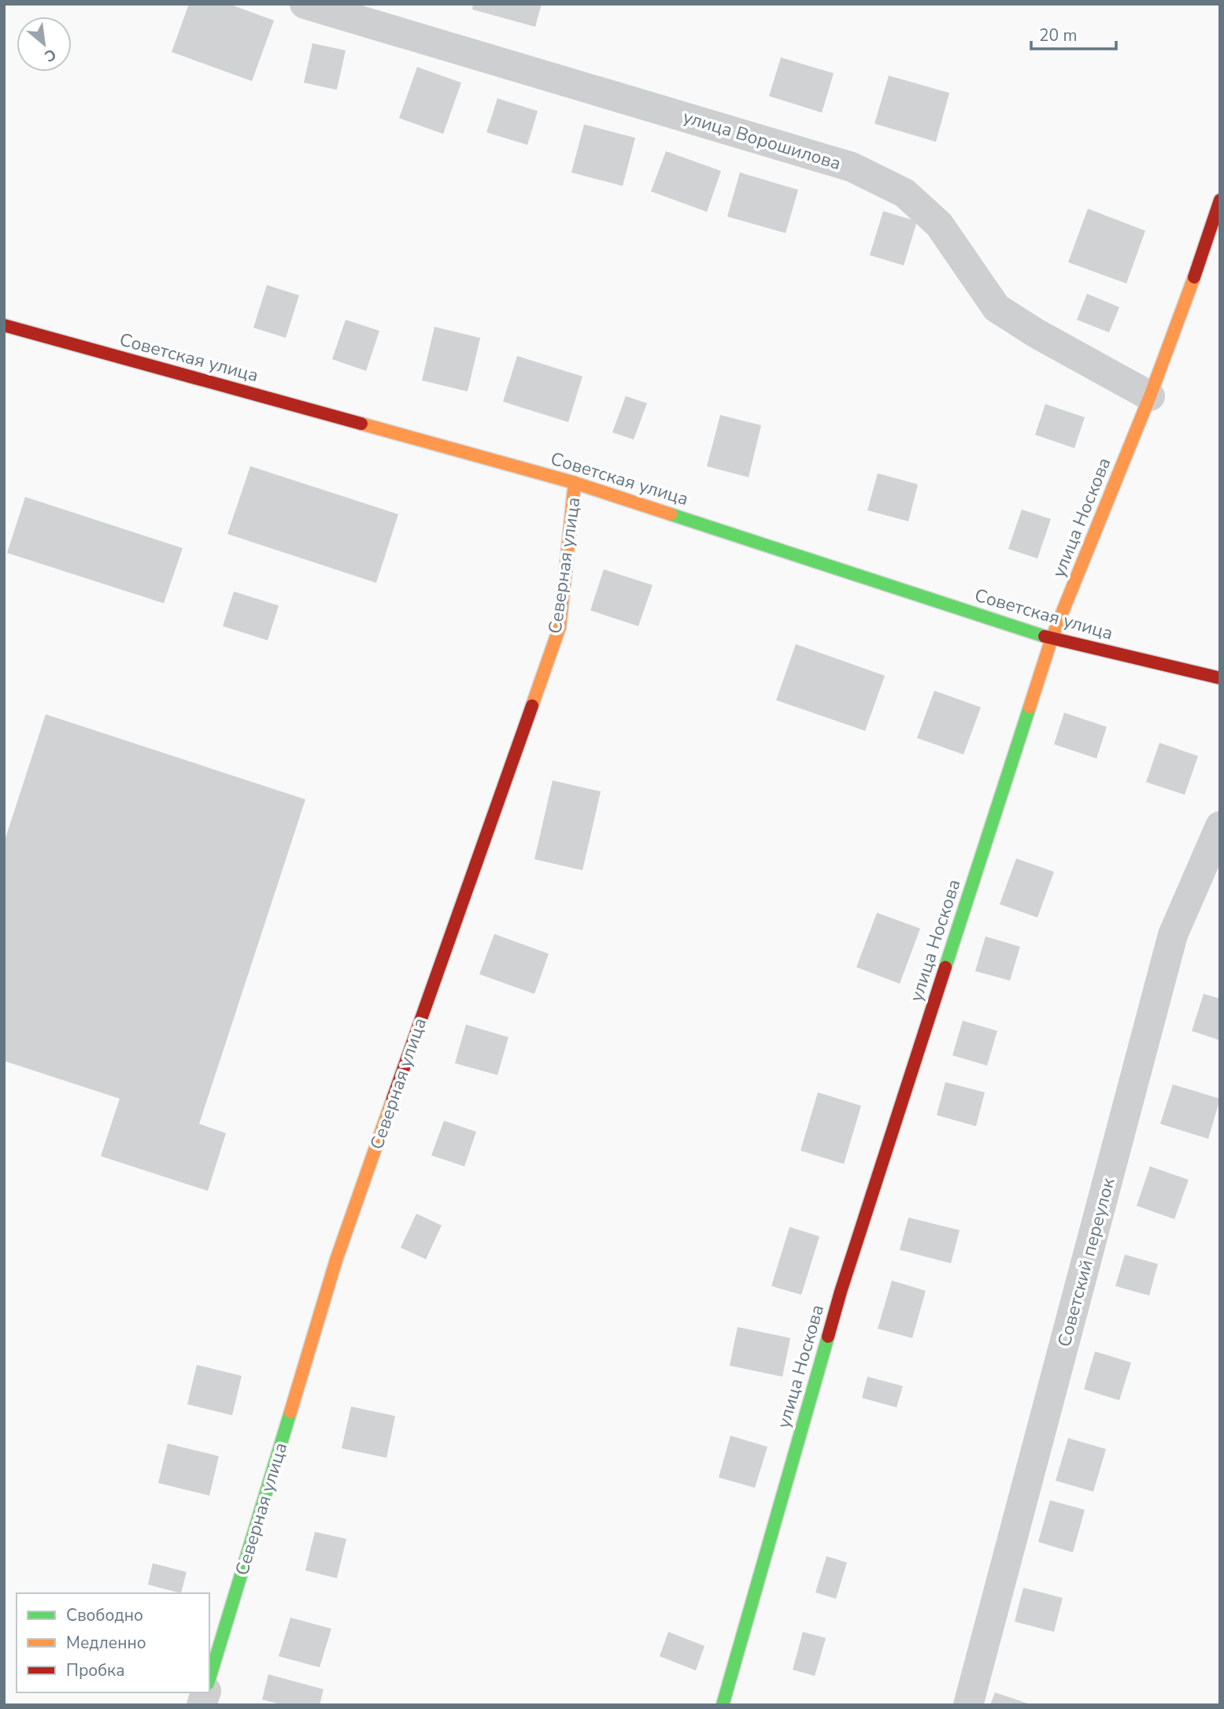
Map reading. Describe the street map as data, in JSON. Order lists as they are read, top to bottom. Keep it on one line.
{"streets":{"street":["улица Ворошилова","Советская улица","улица Носкова","Северная улица","Советский переулок"]},"crossings":[["улица Ворошилова","улица Носкова"],["Советская улица","улица Носкова"],["Советская улица","Северная улица"]],"legend":["Свободно","Медленно","Пробка"],"scale_bar":"20 m","north":"bottom right"}
